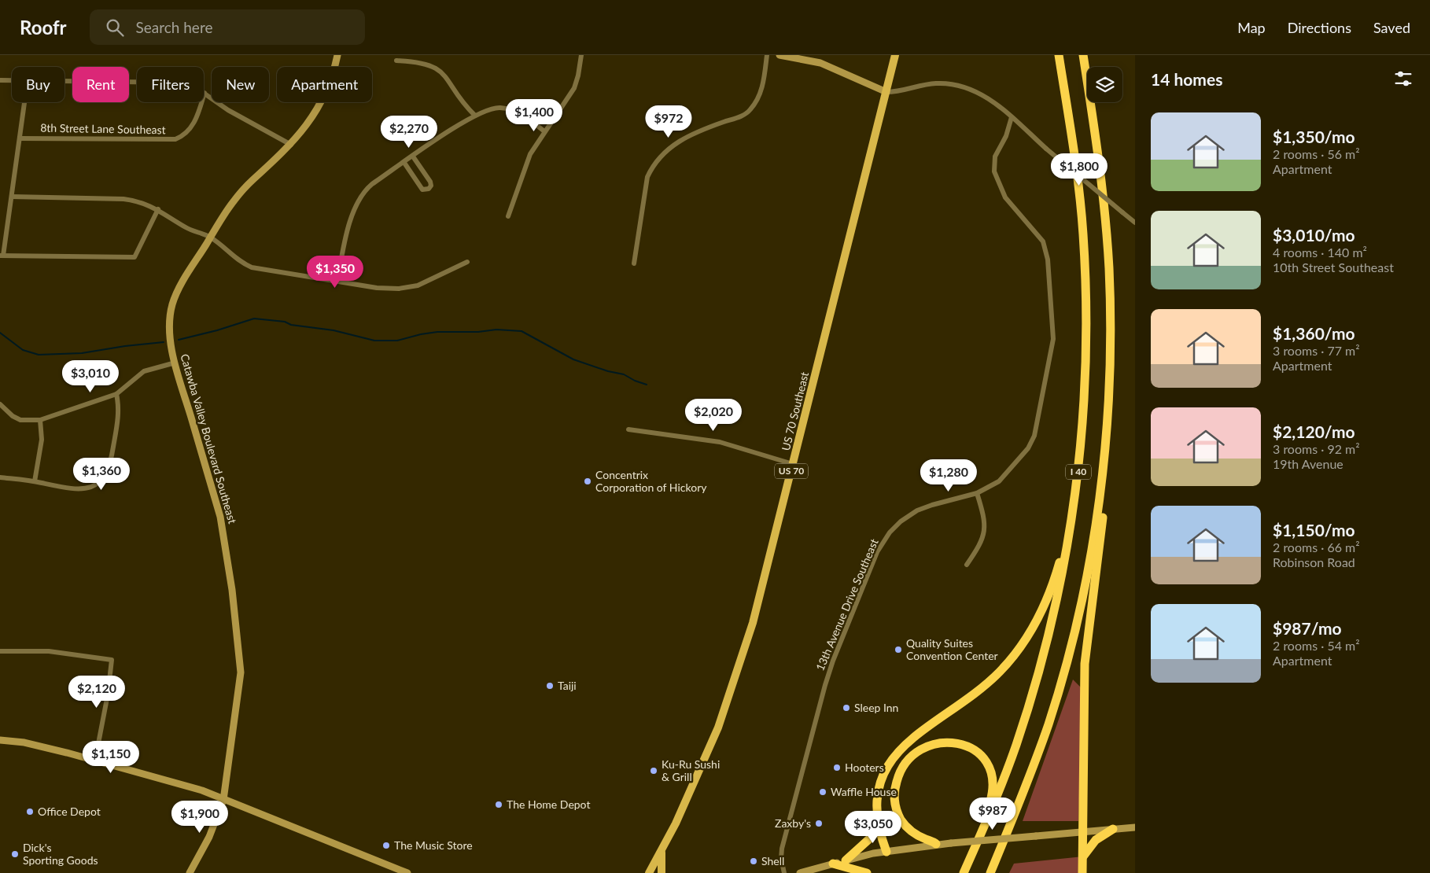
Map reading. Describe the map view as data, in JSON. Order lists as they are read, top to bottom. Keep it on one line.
{"streets":{"highway":["I 40"],"main road":["US 70 Southeast","US 70"],"street":["8th Street Lane Southeast","Catawba Valley Boulevard Southeast","13th Avenue Drive Southeast"]},"places":["Concentrix Corporation of Hickory","Quality Suites Convention Center","Taiji","Sleep Inn","Hooters","Ku-Ru Sushi & Grill","Waffle House","The Home Depot","Office Depot","Zaxby's","The Music Store","Dick's Sporting Goods","Shell"],"page":{"header":"Roofr","search":"Search here","nav":["Map","Directions","Saved"],"heading":"14 homes","chip":["Buy","Rent","Filters","New","Apartment"],"price":["$1,400","$972","$2,270","$1,800","$1,350","$3,010","$2,020","$1,360","$1,280","$2,120","$1,150","$987","$1,900","$3,050"],"list":[{"name":"$1,350/mo","note":"2 rooms · 56 m² · Apartment"},{"name":"$3,010/mo","note":"4 rooms · 140 m² · 10th Street Southeast"},{"name":"$1,360/mo","note":"3 rooms · 77 m² · Apartment"},{"name":"$2,120/mo","note":"3 rooms · 92 m² · 19th Avenue"},{"name":"$1,150/mo","note":"2 rooms · 66 m² · Robinson Road"},{"name":"$987/mo","note":"2 rooms · 54 m² · Apartment"}]}}
